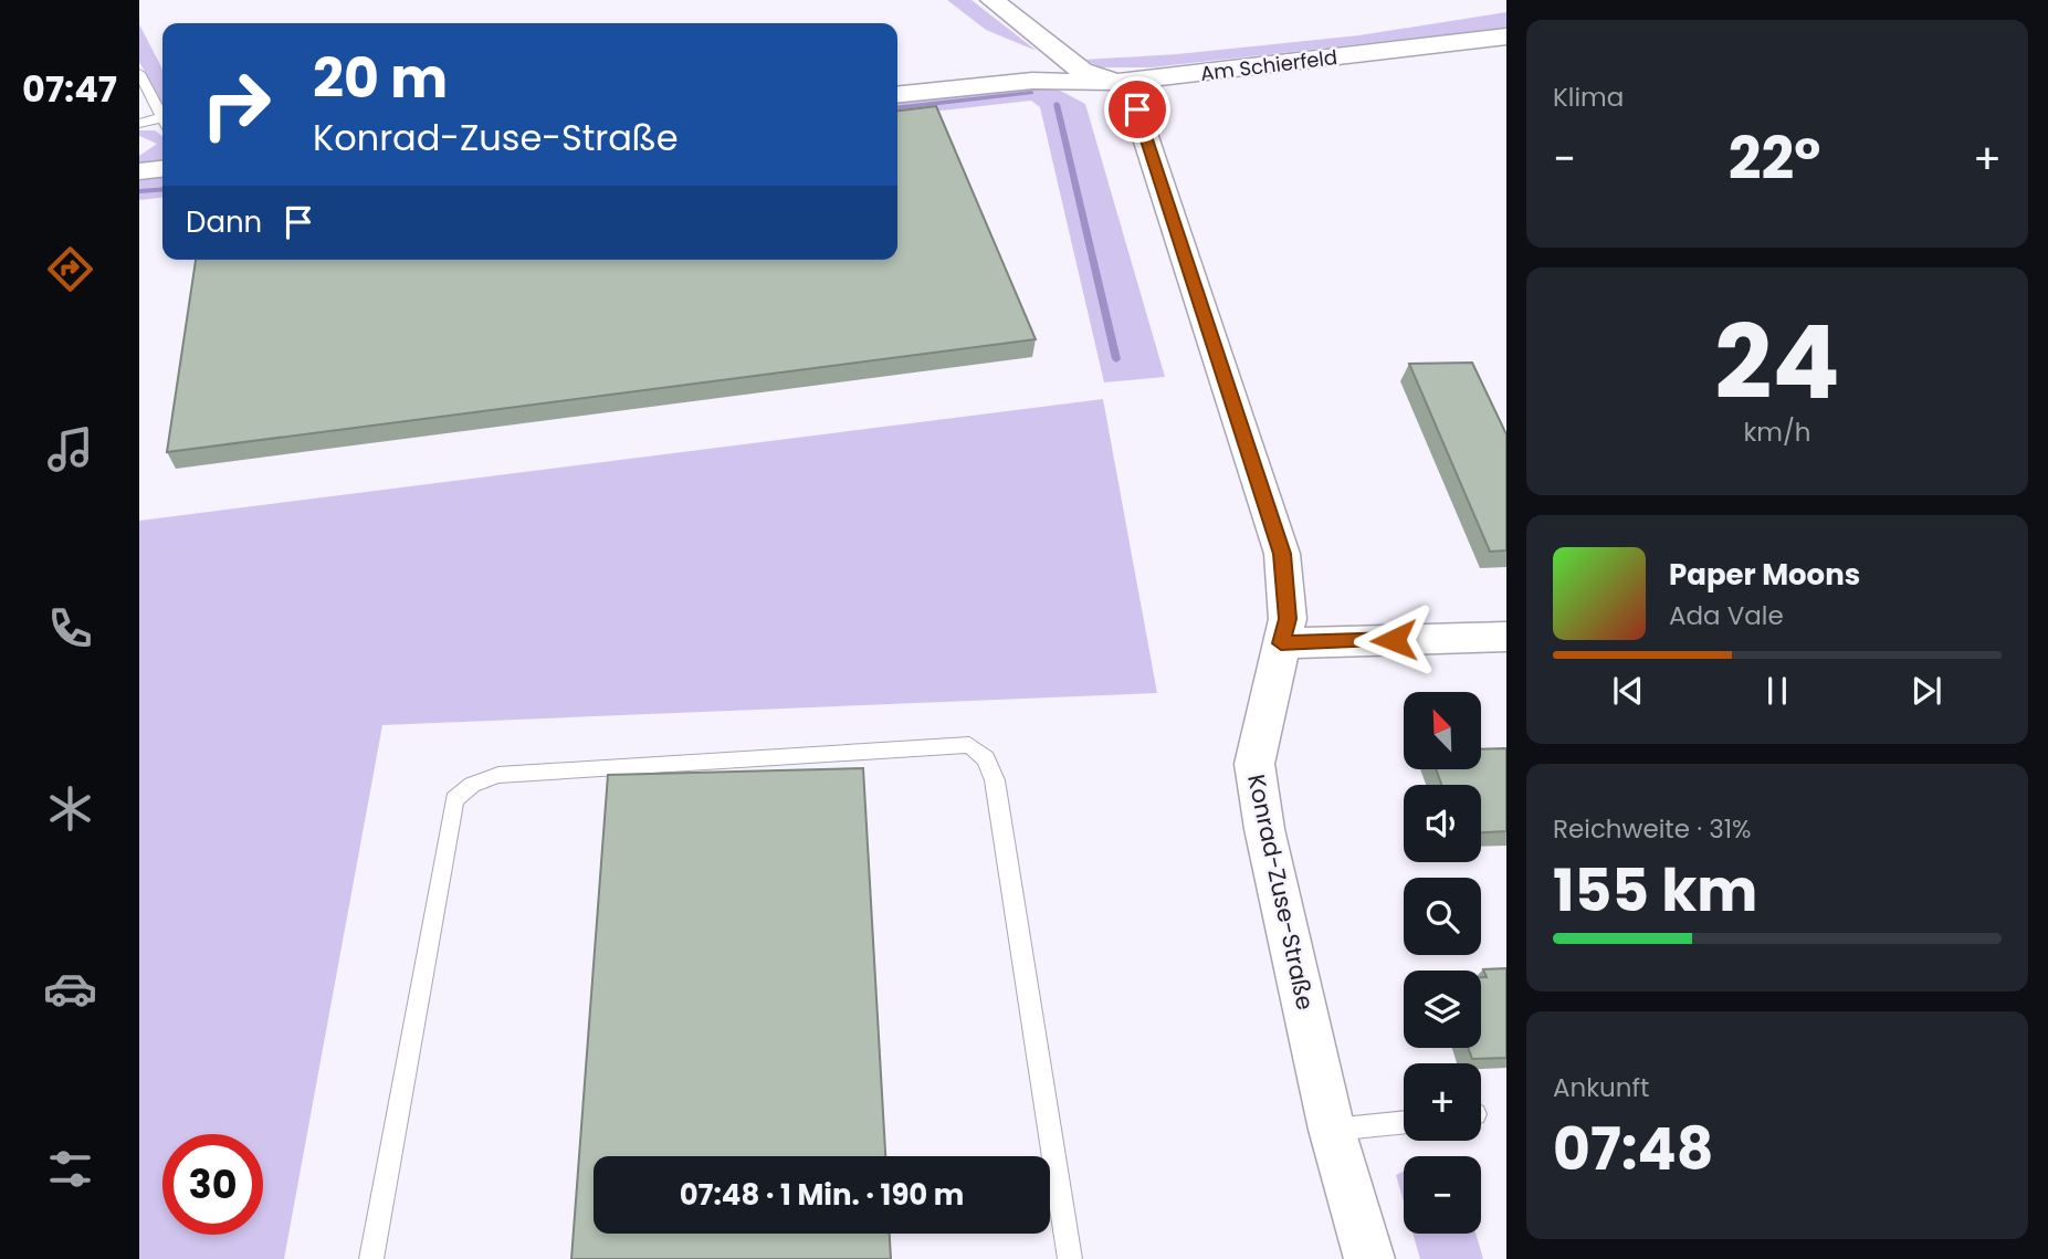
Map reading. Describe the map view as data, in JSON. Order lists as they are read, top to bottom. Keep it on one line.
{"streets":{"street":["Am Schierfeld","Konrad-Zuse-Straße"]},"crossings":[["Am Schierfeld","Konrad-Zuse-Straße"]],"north":"top left","page":{"tabs":"07:47","tile":["Klima",["24","km/h"],["Reichweite · 31%","155 km"],["Ankunft","07:48"]],"turn":["20 m","Konrad-Zuse-Straße"],"heat":["−","22°","+"],"then":"Dann","song":["Paper Moons","Ada Vale"],"map_buttons":["+","−"],"limit":"30","trip":"07:48 · 1 Min. · 190 m"}}
